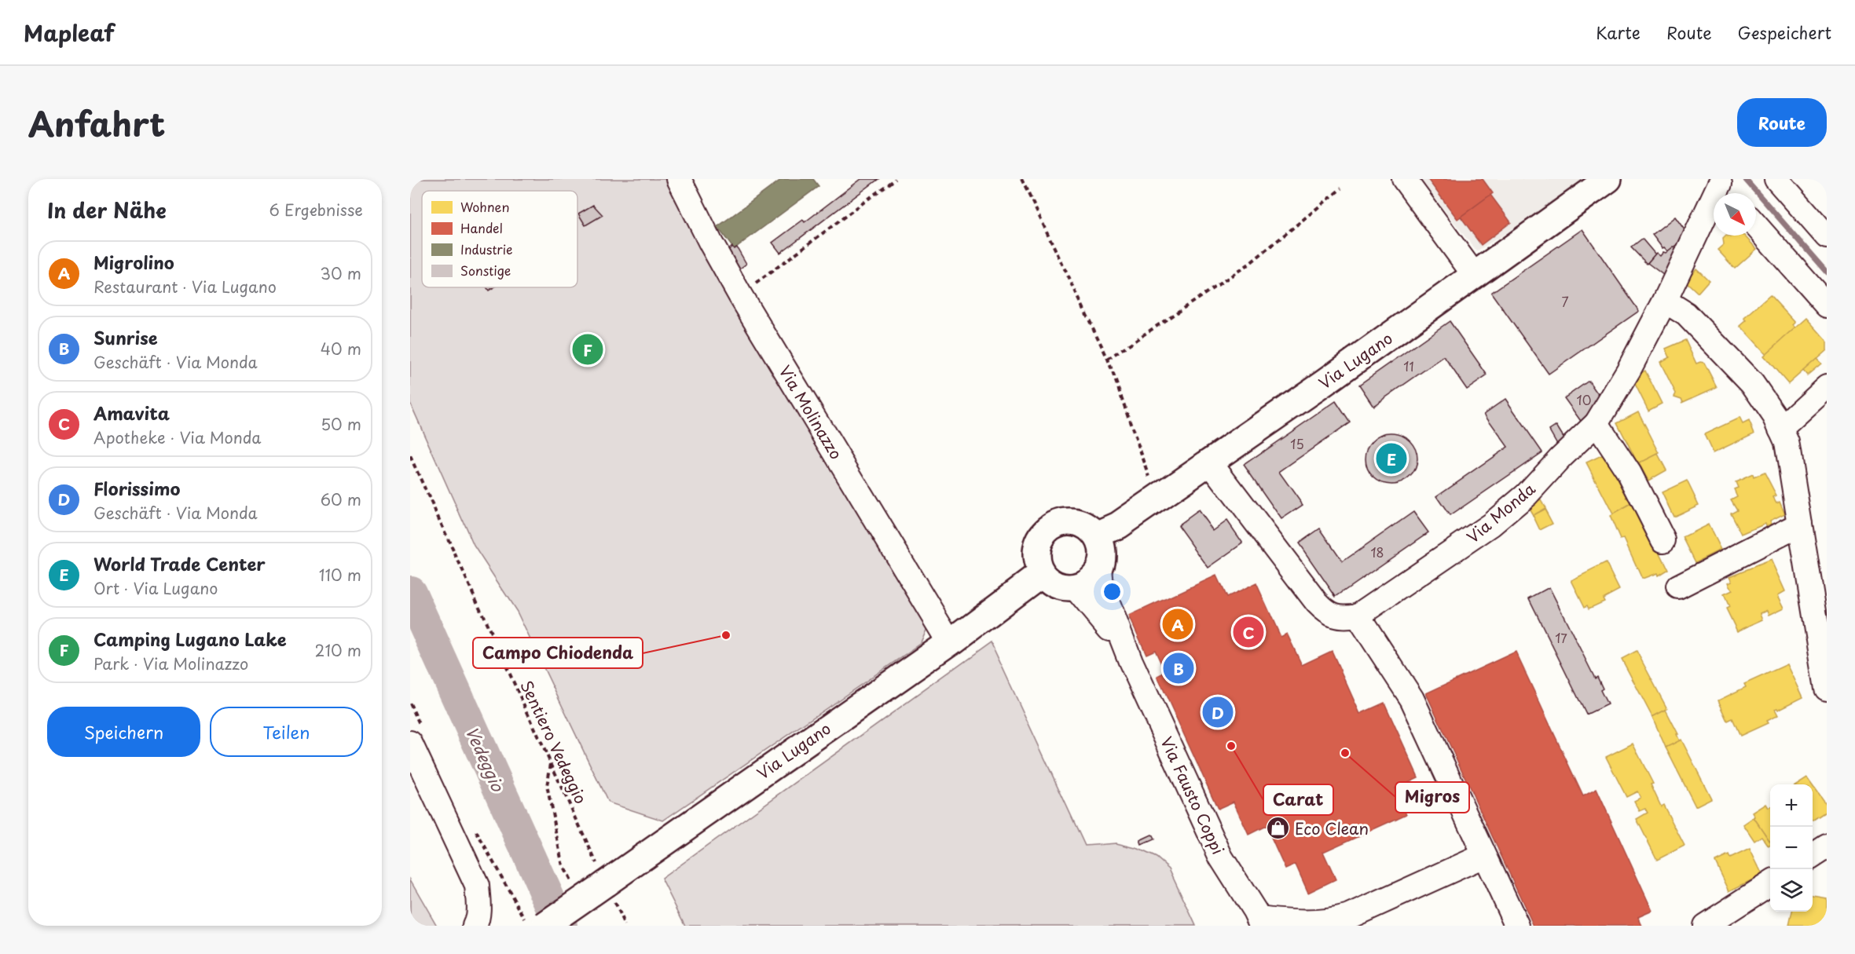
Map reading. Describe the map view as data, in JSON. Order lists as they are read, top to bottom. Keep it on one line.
{"streets":{"main road":["Via Lugano"],"street":["Via Molinazzo","Via Monda","Via Fausto Coppi"],"path":["Sentiero Vedeggio"]},"crossings":[["Via Lugano","Via Molinazzo"],["Via Lugano","Sentiero Vedeggio"],["Via Lugano","Via Fausto Coppi"]],"water":["Vedeggio"],"places":{"other":["Campo Chiodenda","Carat","Migros"],"shop":["Eco Clean"]},"house_numbers":["7","11","10","15","18","17"],"legend":["Wohnen","Handel","Industrie","Sonstige"],"north":"bottom right","page":{"header":"Mapleaf","nav":["Karte","Route","Gespeichert"],"title":"Anfahrt","buttons":["Route",["Speichern","Teilen"]],"heading":["In der Nähe","6 Ergebnisse"],"list":[{"mark":"A","name":"Migrolino","note":"Restaurant · Via Lugano","value":"30 m"},{"mark":"B","name":"Sunrise","note":"Geschäft · Via Monda","value":"40 m"},{"mark":"C","name":"Amavita","note":"Apotheke · Via Monda","value":"50 m"},{"mark":"D","name":"Florissimo","note":"Geschäft · Via Monda","value":"60 m"},{"mark":"E","name":"World Trade Center","note":"Ort · Via Lugano","value":"110 m"},{"mark":"F","name":"Camping Lugano Lake","note":"Park · Via Molinazzo","value":"210 m"}],"pins":["F","E","A","C","B","D"],"map_buttons":["+","−"]}}
